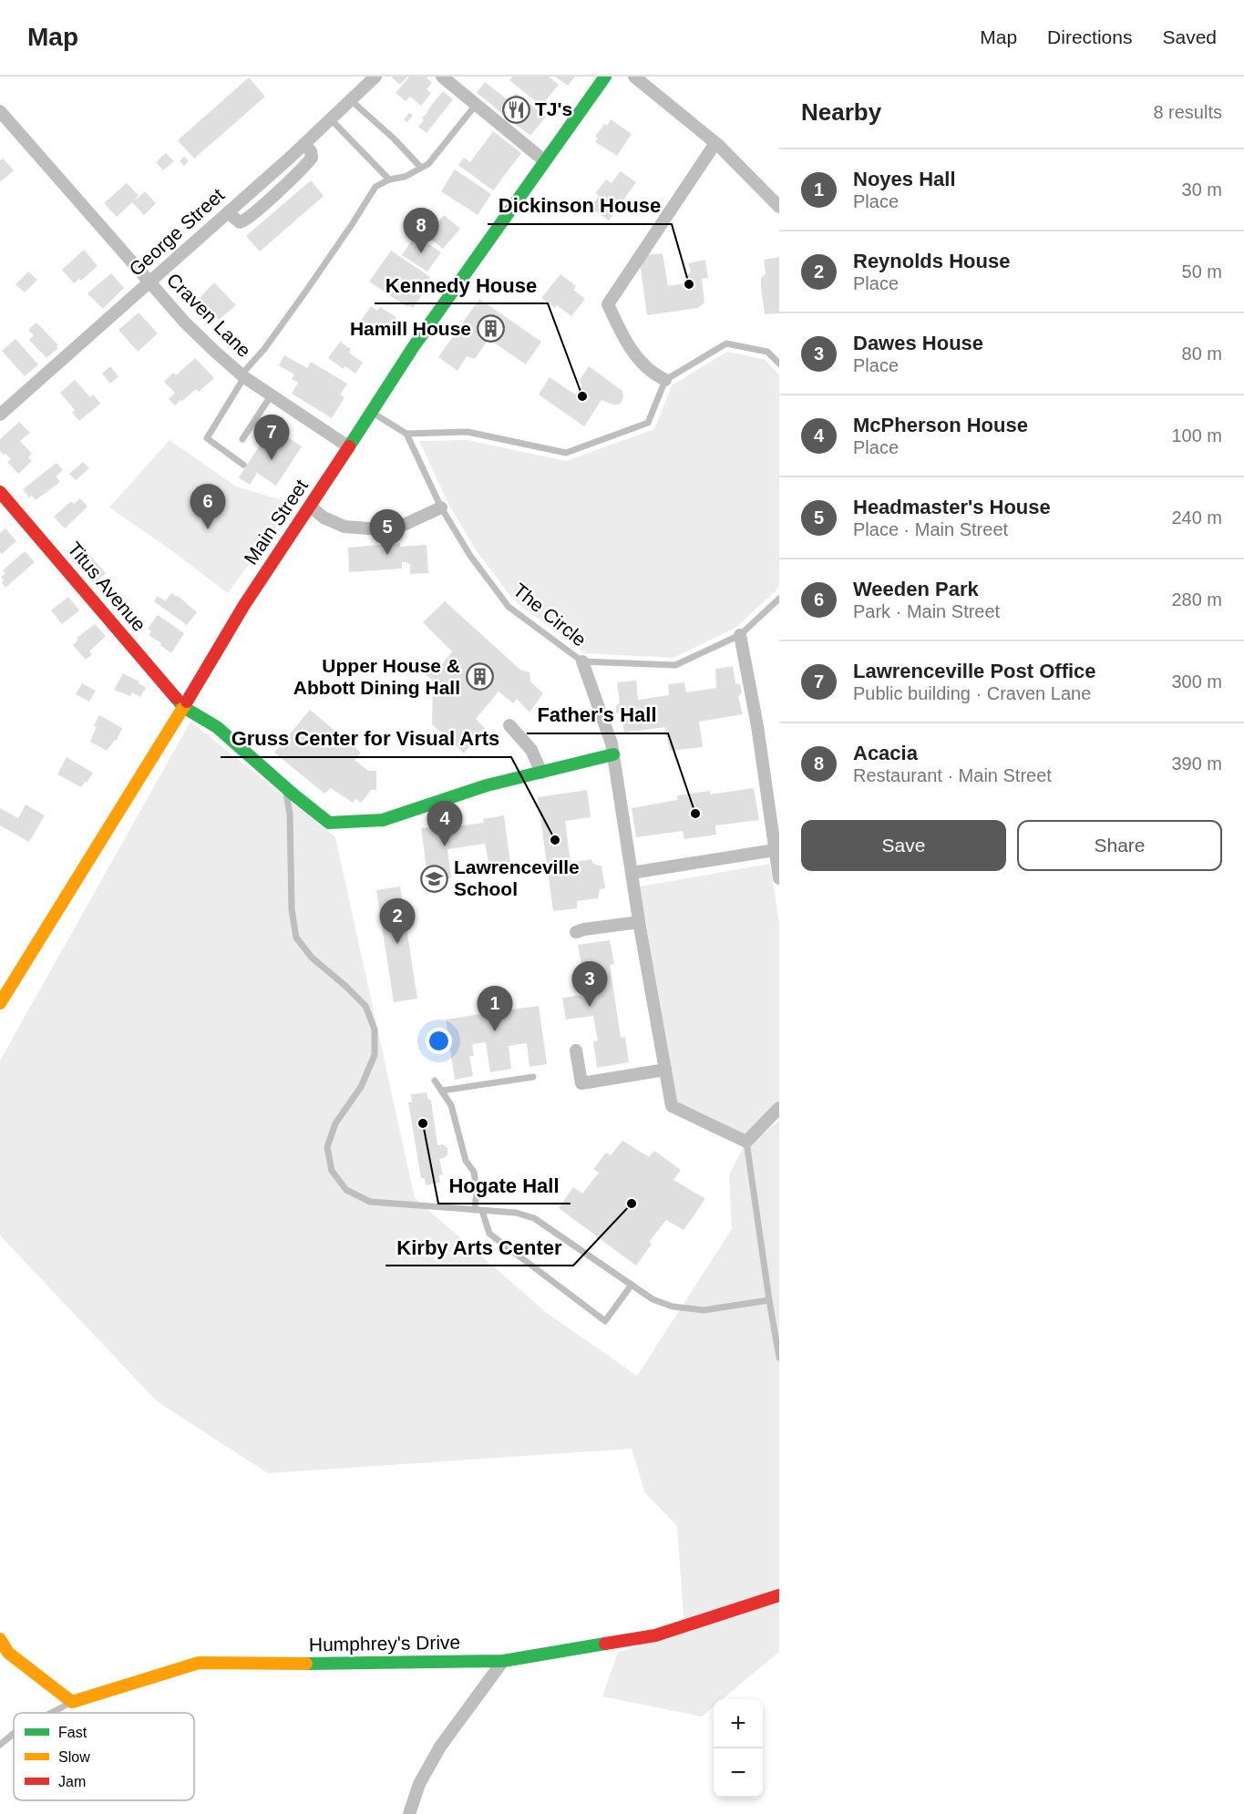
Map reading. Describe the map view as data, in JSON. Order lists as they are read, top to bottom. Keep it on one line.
{"streets":{"main road":["Main Street","Titus Avenue","Humphrey's Drive"],"street":["George Street","Craven Lane"],"lane":["The Circle"]},"crossings":[["George Street","Craven Lane"],["Craven Lane","Main Street"],["Main Street","Titus Avenue"]],"places":{"restaurant":["TJ's"],"other":["Dickinson House","Kennedy House","Father's Hall","Gruss Center for Visual Arts","Hogate Hall","Kirby Arts Center"],"building":["Hamill House","Upper House & Abbott Dining Hall"],"school or university":["Lawrenceville School"]},"legend":["Fast","Slow","Jam"],"page":{"header":"Map","nav":["Map","Directions","Saved"],"heading":["Nearby","8 results"],"list":[{"mark":"1","name":"Noyes Hall","note":"Place","value":"30 m"},{"mark":"2","name":"Reynolds House","note":"Place","value":"50 m"},{"mark":"3","name":"Dawes House","note":"Place","value":"80 m"},{"mark":"4","name":"McPherson House","note":"Place","value":"100 m"},{"mark":"5","name":"Headmaster's House","note":"Place · Main Street","value":"240 m"},{"mark":"6","name":"Weeden Park","note":"Park · Main Street","value":"280 m"},{"mark":"7","name":"Lawrenceville Post Office","note":"Public building · Craven Lane","value":"300 m"},{"mark":"8","name":"Acacia","note":"Restaurant · Main Street","value":"390 m"}],"pins":["8","7","6","5","4","2","3","1"],"buttons":["Save","Share"],"map_buttons":["+","−"]}}
